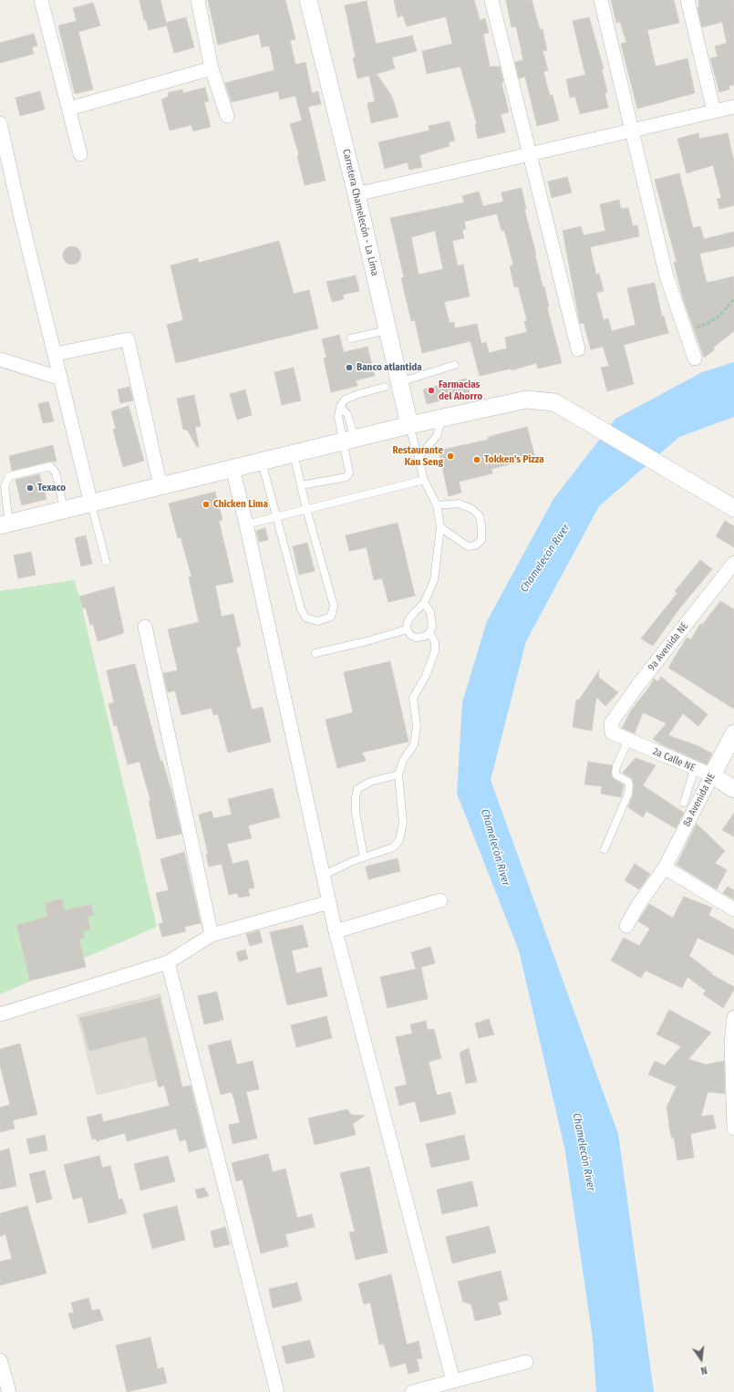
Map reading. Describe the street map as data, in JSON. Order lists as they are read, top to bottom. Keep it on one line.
{"streets":{"street":["Carretera Chamelecón - La Lima","9a Avenida NE","2a Calle NE","8a Avenida NE"]},"crossings":[["9a Avenida NE","2a Calle NE"],["2a Calle NE","8a Avenida NE"]],"water":["Chamelecón River"],"places":["Banco atlantida","Farmacias del Ahorro","Restaurante Kau Seng","Tokken's Pizza","Texaco","Chicken Lima"],"north":"bottom"}
